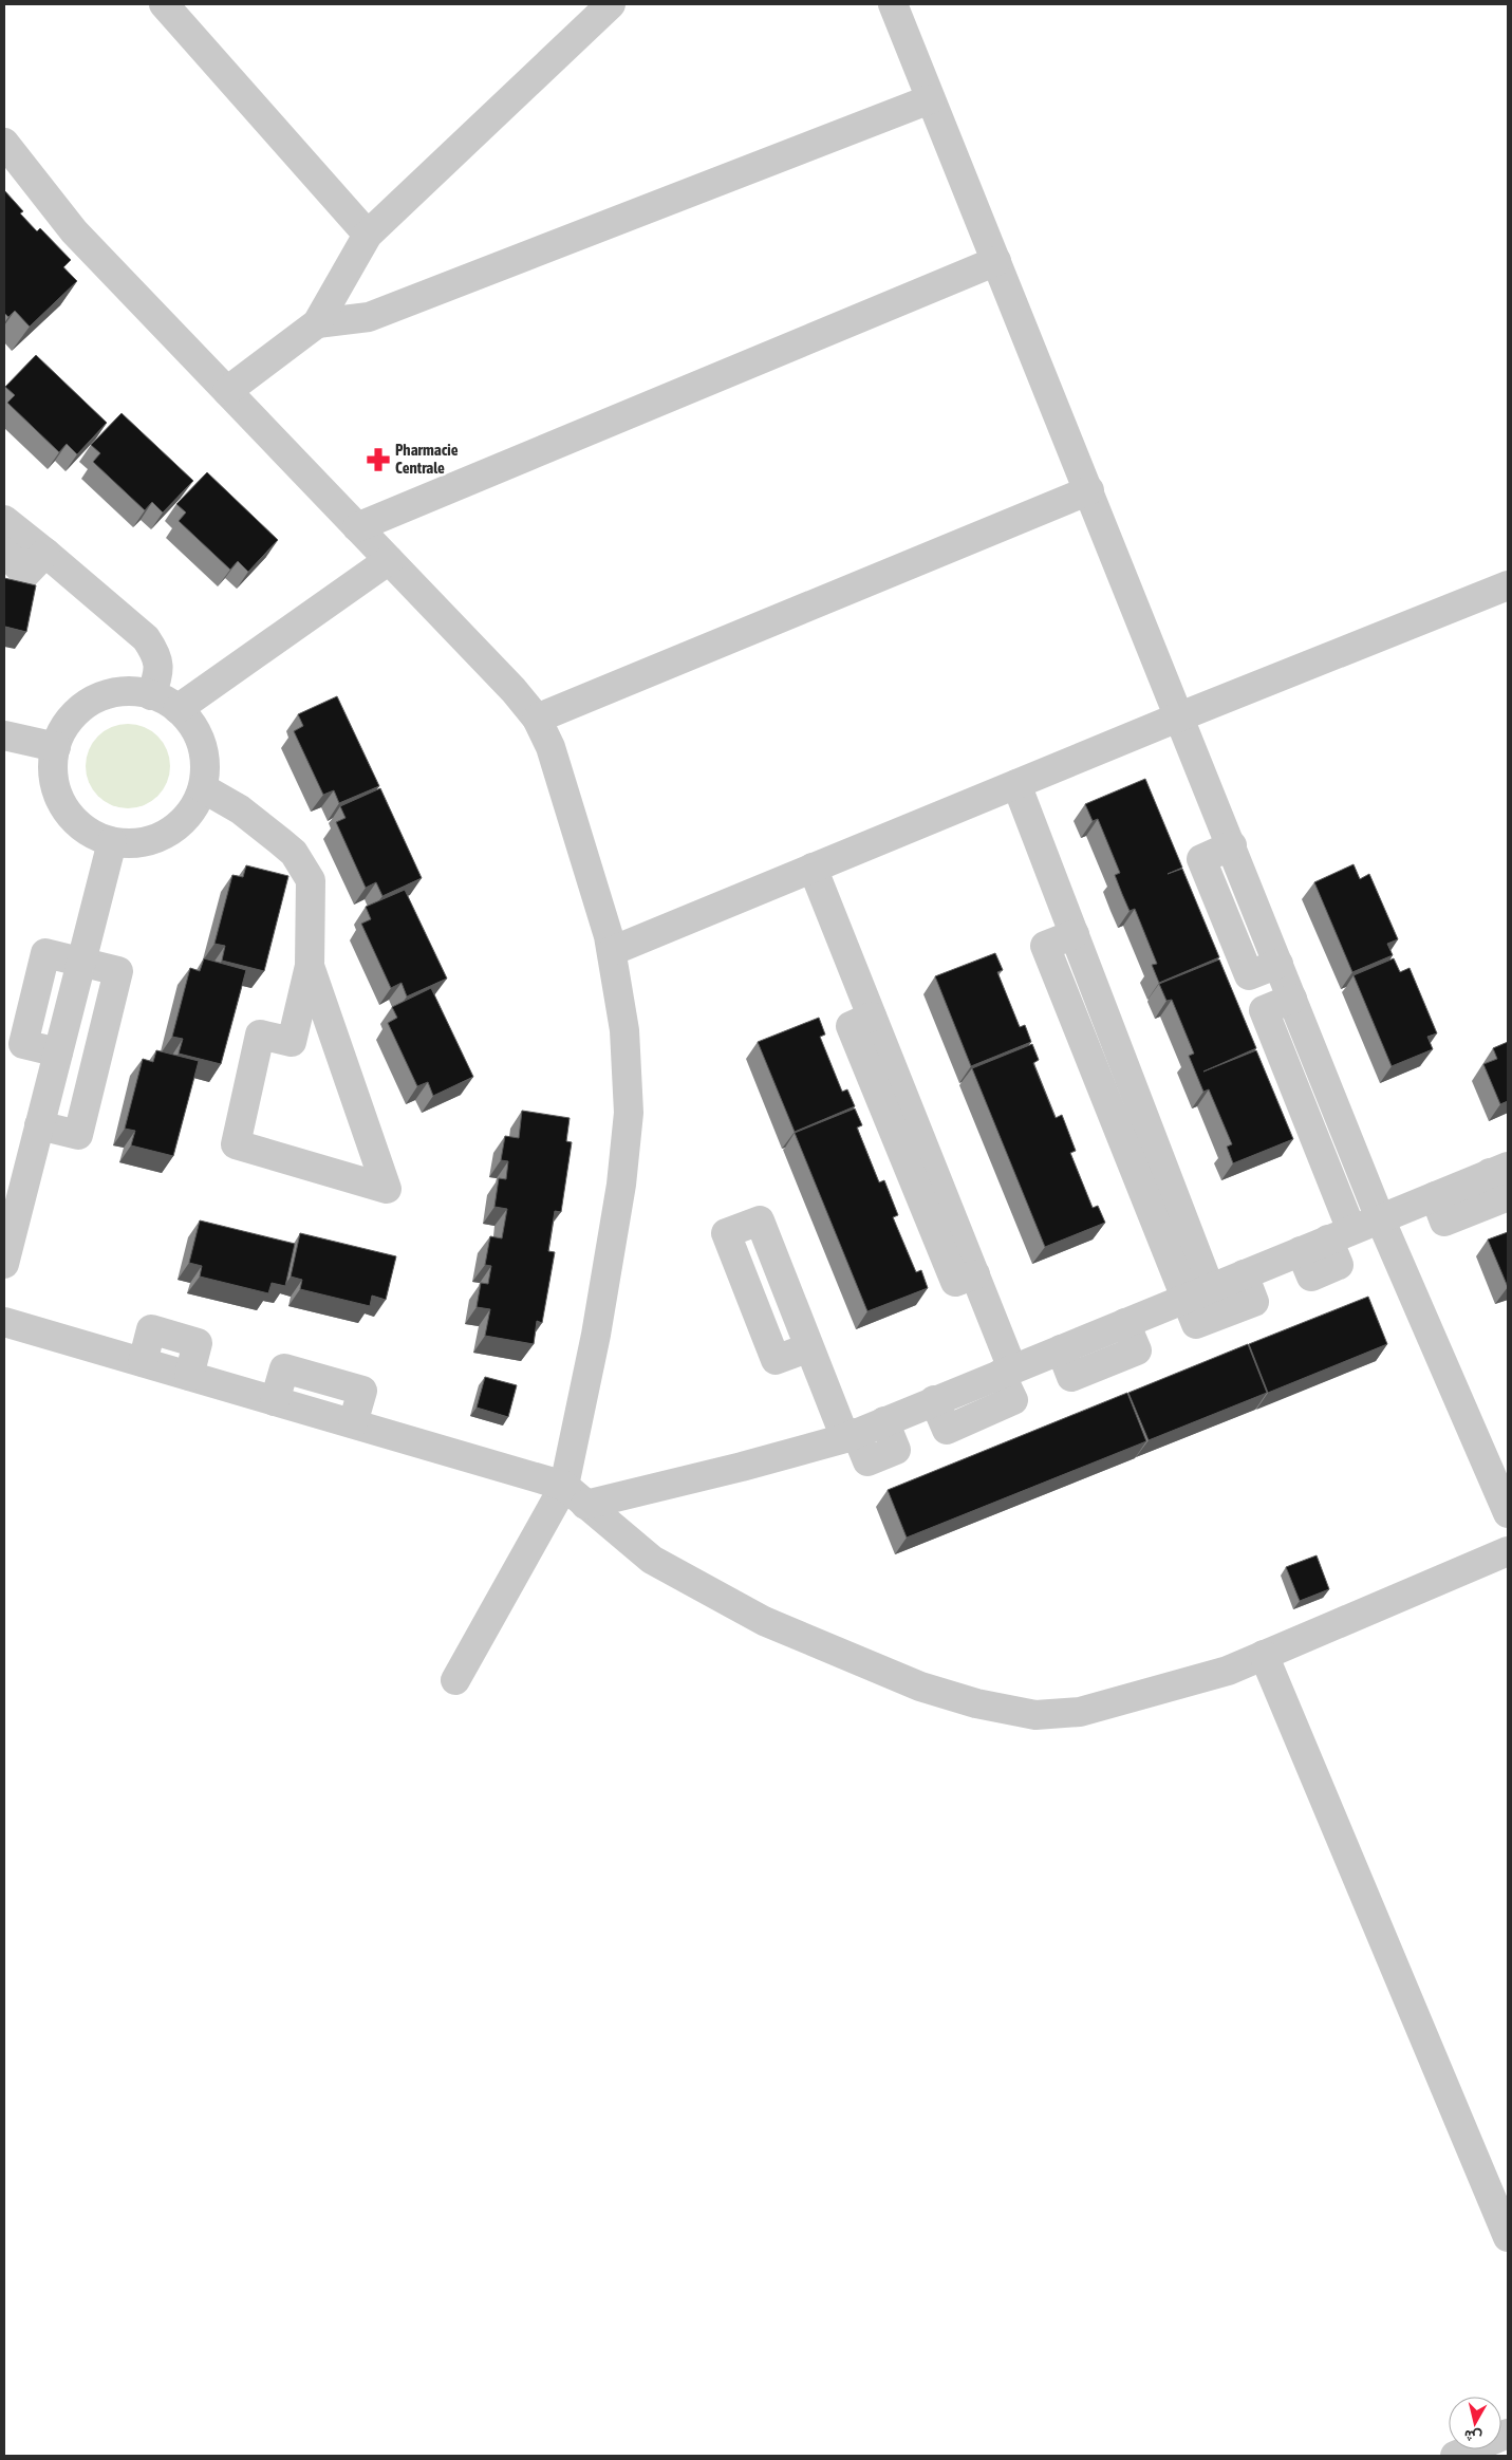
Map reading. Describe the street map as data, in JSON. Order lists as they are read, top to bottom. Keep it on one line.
{"places":{"pharmacy":["Pharmacie Centrale"]},"north":"bottom"}
